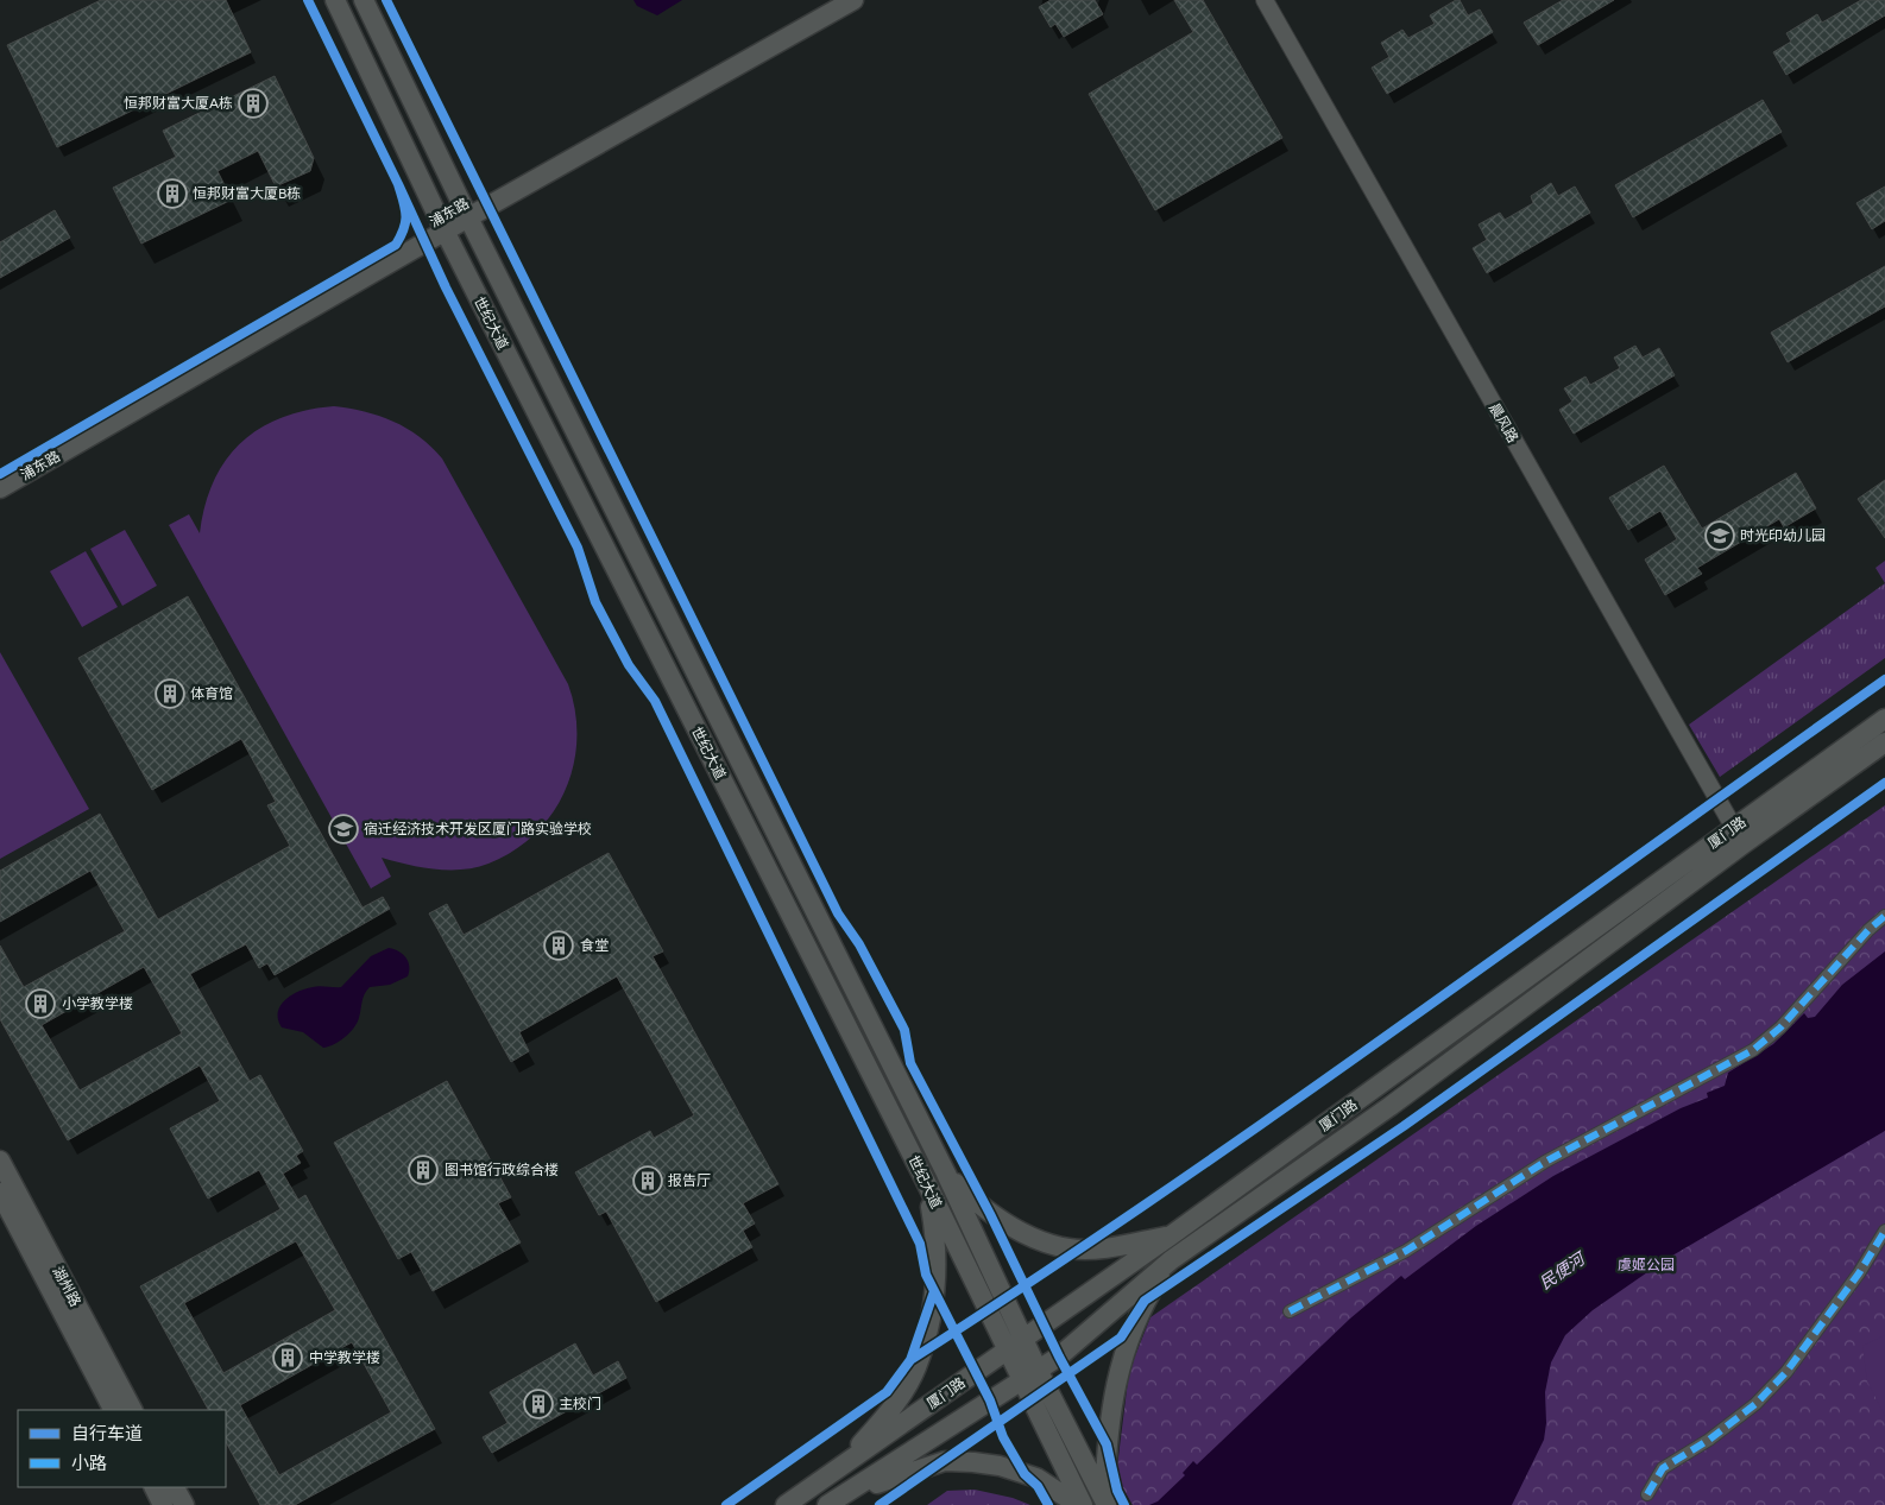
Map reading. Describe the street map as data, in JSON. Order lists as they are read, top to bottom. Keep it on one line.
{"streets":{"street":["浦东路","世纪大道","晨风路","厦门路","湖州路"]},"crossings":[["浦东路","世纪大道"],["世纪大道","厦门路"],["晨风路","厦门路"]],"water":["民便河"],"parks":["虞姬公园"],"places":{"building":["恒邦财富大厦A栋","恒邦财富大厦B栋","体育馆","食堂","小学教学楼","图书馆行政综合楼","报告厅","中学教学楼","主校门"],"school or university":["时光印幼儿园","宿迁经济技术开发区厦门路实验学校"]},"legend":["自行车道","小路"]}
